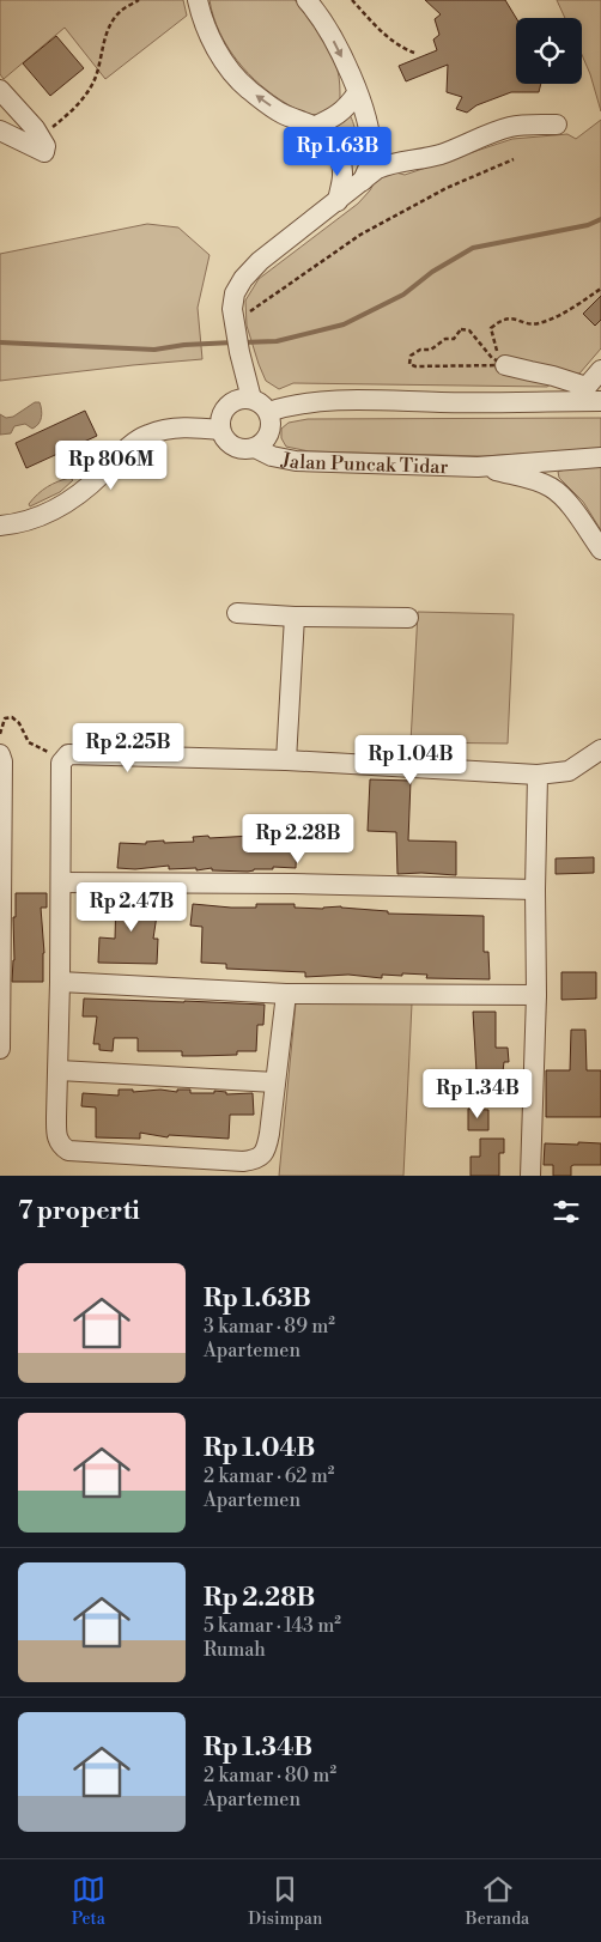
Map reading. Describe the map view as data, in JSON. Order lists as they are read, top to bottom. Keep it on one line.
{"streets":{"street":["Jalan Puncak Tidar"]},"page":{"price":["Rp 1.63B","Rp 806M","Rp 2.25B","Rp 1.04B","Rp 2.28B","Rp 2.47B","Rp 1.34B"],"heading":"7 properti","list":[{"name":"Rp 1.63B","note":"3 kamar · 89 m² · Apartemen"},{"name":"Rp 1.04B","note":"2 kamar · 62 m² · Apartemen"},{"name":"Rp 2.28B","note":"5 kamar · 143 m² · Rumah"},{"name":"Rp 1.34B","note":"2 kamar · 80 m² · Apartemen"}],"tabs":["Peta","Disimpan","Beranda"]}}
